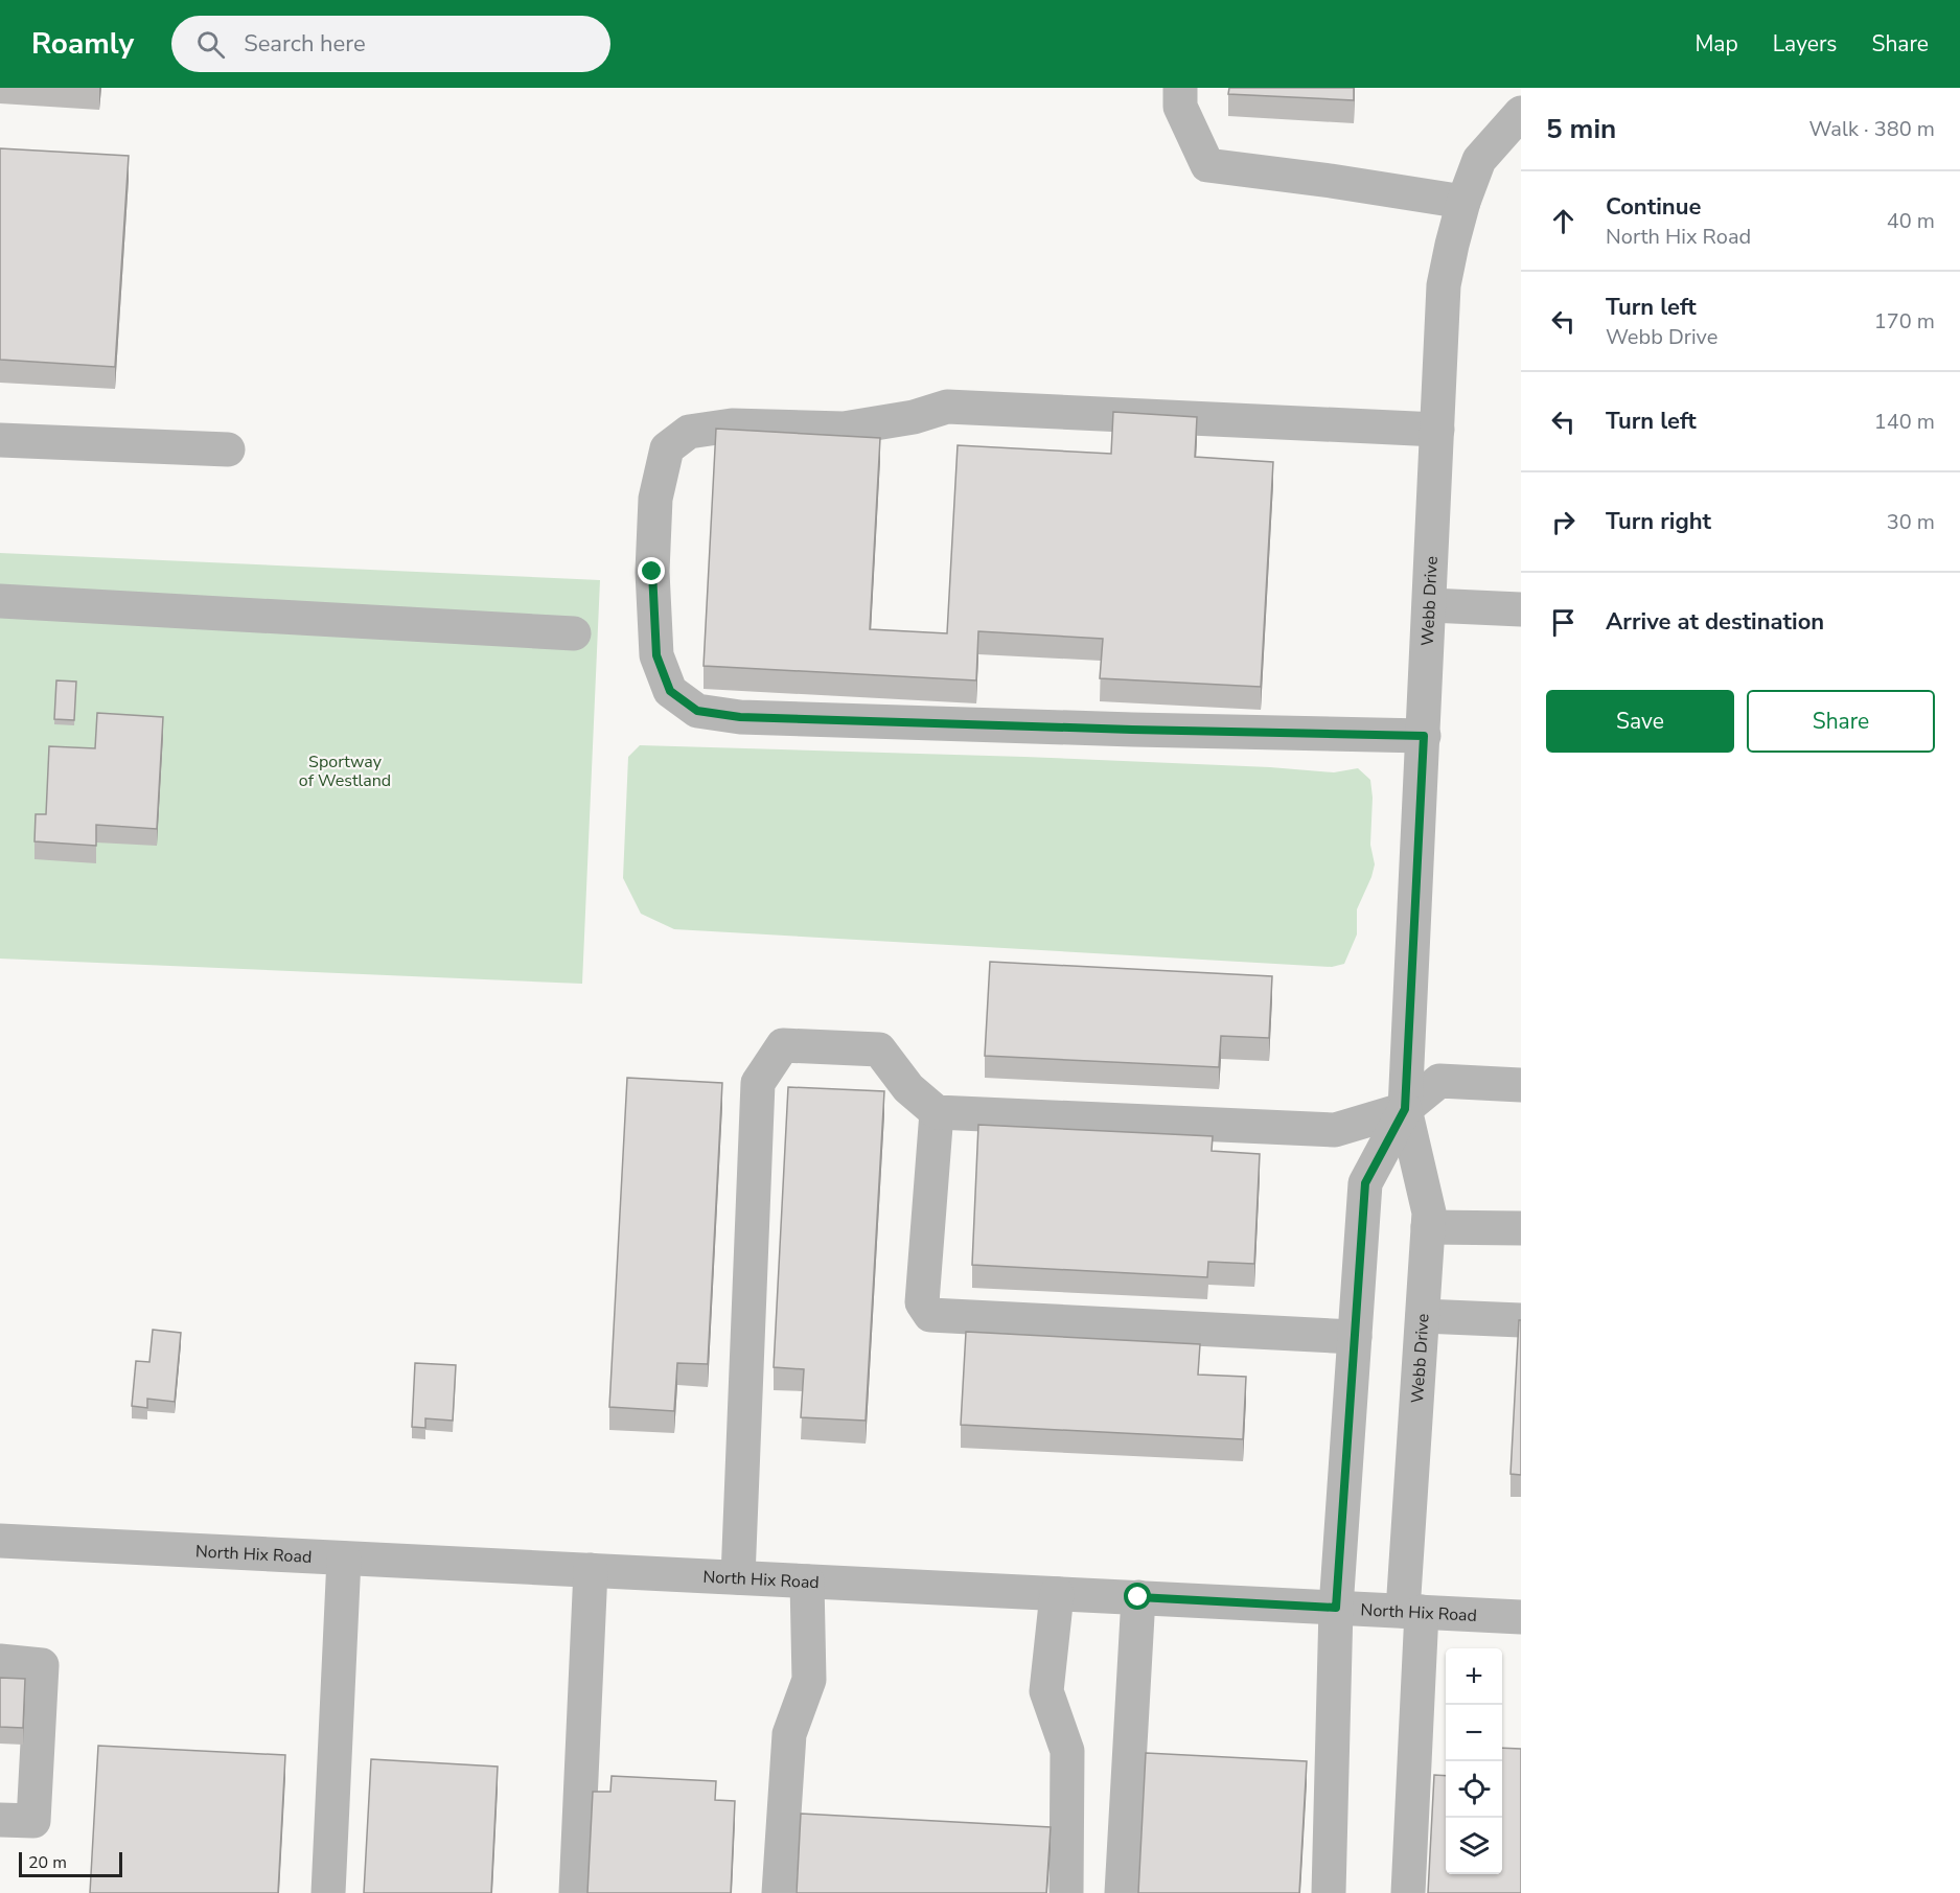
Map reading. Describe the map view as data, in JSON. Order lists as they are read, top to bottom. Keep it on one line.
{"streets":{"street":["Webb Drive","North Hix Road"]},"crossings":[["Webb Drive","North Hix Road"]],"parks":["Sportway of Westland"],"scale_bar":"20 m","page":{"header":"Roamly","search":"Search here","nav":["Map","Layers","Share"],"heading":["5 min","Walk · 380 m"],"list":[["Continue","North Hix Road","40 m"],["Turn left","Webb Drive","170 m"],["Turn left","140 m"],["Turn right","30 m"],"Arrive at destination"],"buttons":["Save","Share"],"map_buttons":["+","−"],"scale":"20 m"}}
